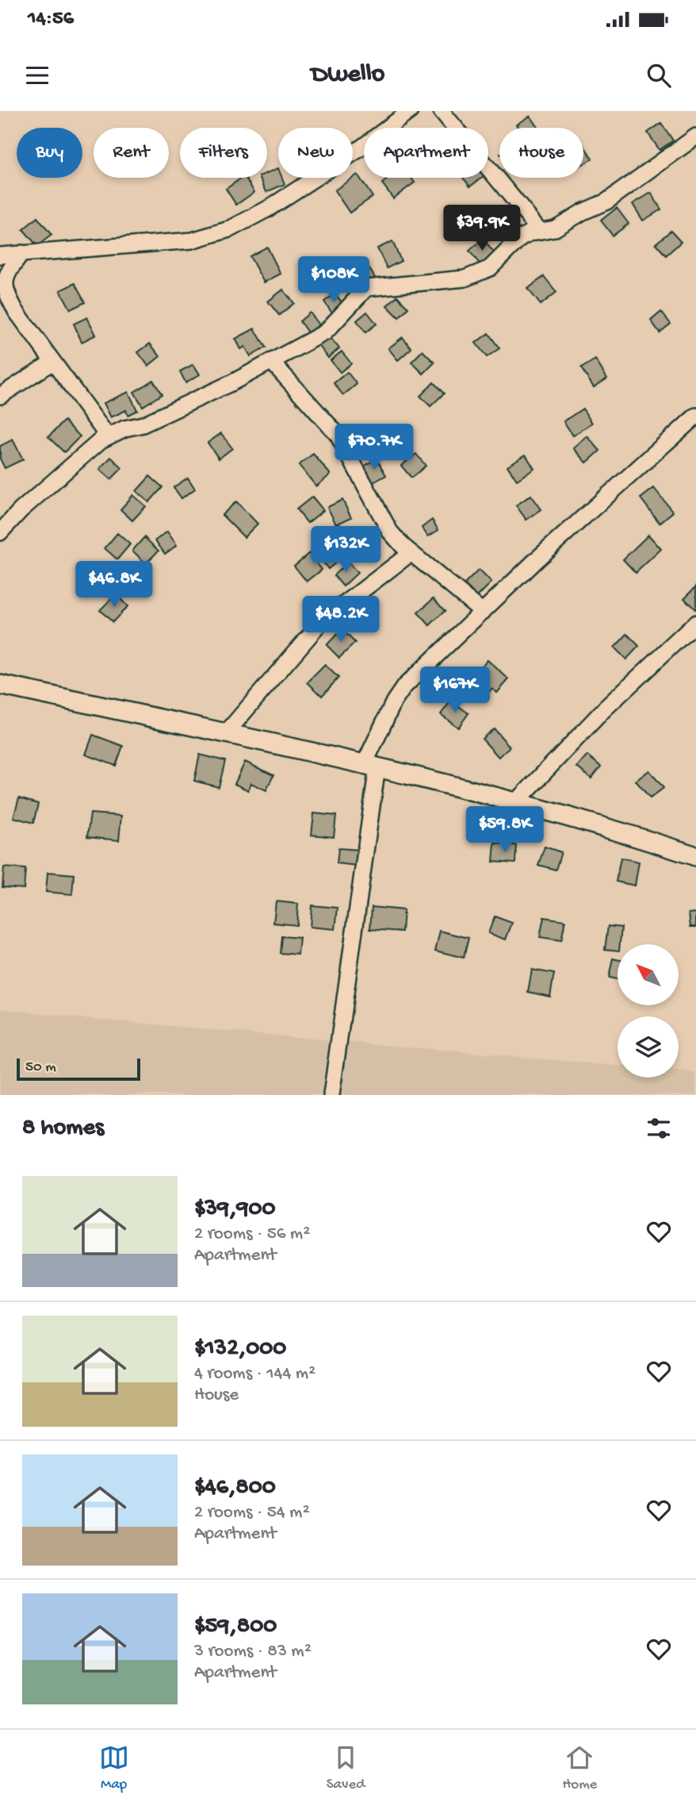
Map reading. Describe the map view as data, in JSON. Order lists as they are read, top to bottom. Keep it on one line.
{"scale_bar":"50 m","north":"top left","page":{"status":"14:56","header":"Dwello","chip":["Buy","Rent","Filters","New","Apartment","House"],"price":["$39.9K","$108K","$70.7K","$132K","$46.8K","$48.2K","$167K","$59.8K"],"scale":"50 m","heading":"8 homes","list":[{"name":"$39,900","note":"2 rooms · 56 m² · Apartment"},{"name":"$132,000","note":"4 rooms · 144 m² · House"},{"name":"$46,800","note":"2 rooms · 54 m² · Apartment"},{"name":"$59,800","note":"3 rooms · 83 m² · Apartment"}],"tabs":["Map","Saved","Home"]}}
